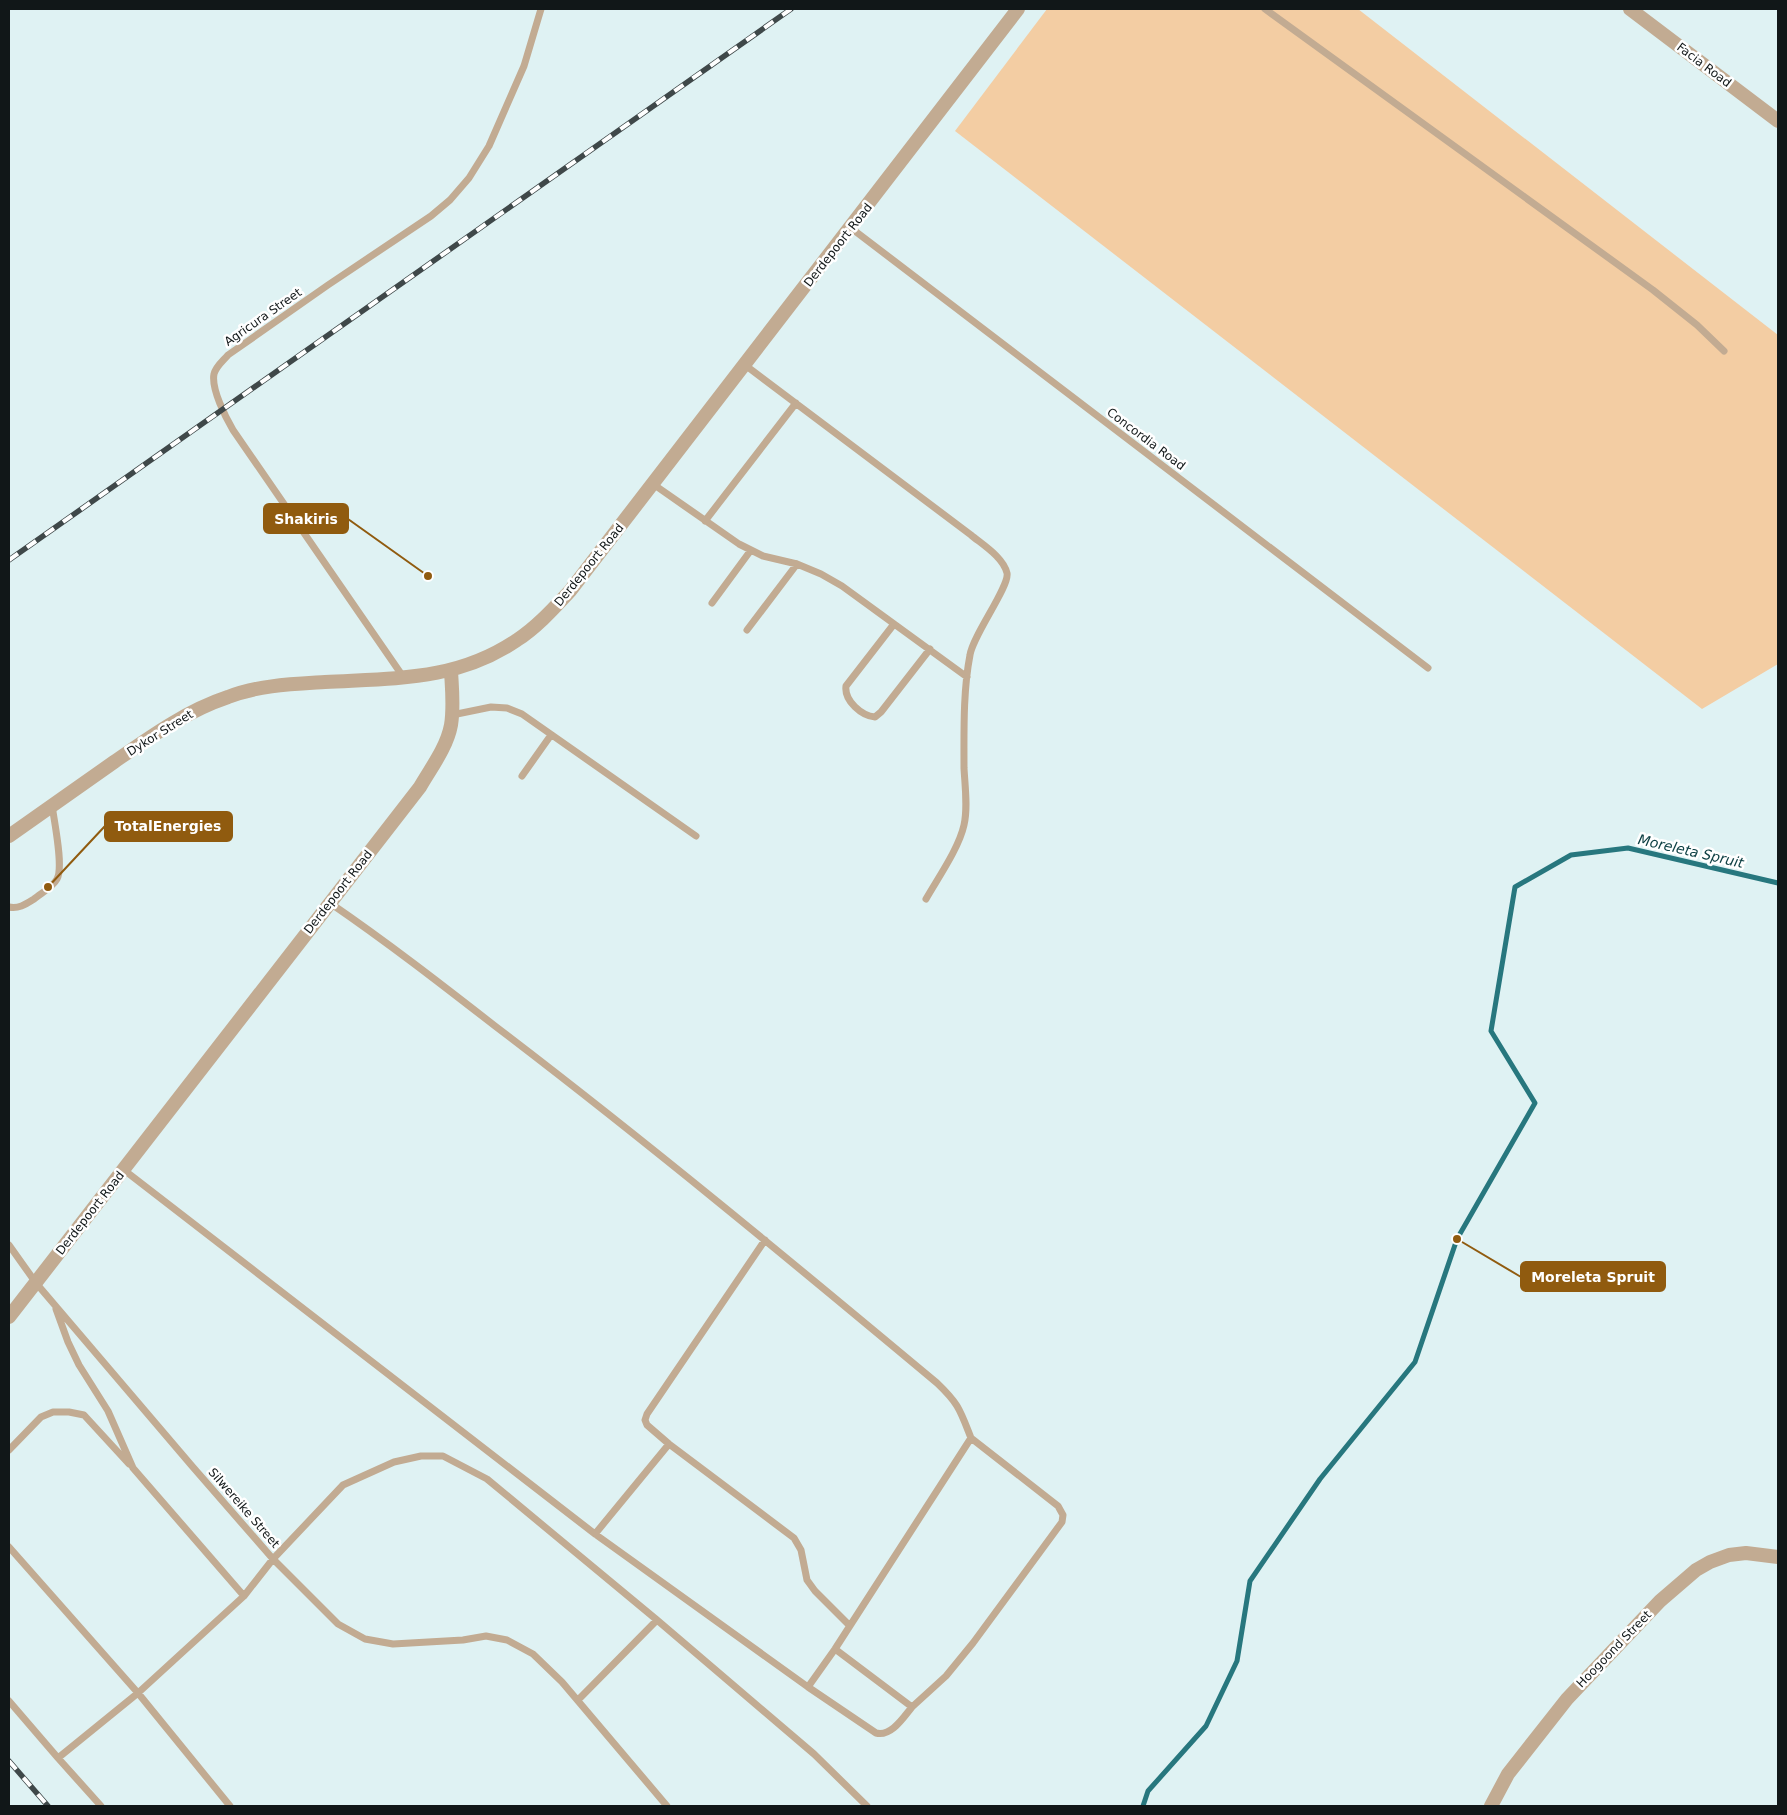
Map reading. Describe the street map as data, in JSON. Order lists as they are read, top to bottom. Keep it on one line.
{"streets":{"street":["Facia Road","Derdepoort Road","Dykor Street","Hoogoond Street"],"lane":["Agricura Street","Concordia Road","Silwereike Street"]},"crossings":[["Derdepoort Road","Concordia Road"],["Derdepoort Road","Dykor Street"],["Derdepoort Road","Silwereike Street"],["Agricura Street","Dykor Street"]],"water":["Moreleta Spruit"],"places":["Shakiris","TotalEnergies","Moreleta Spruit"]}
